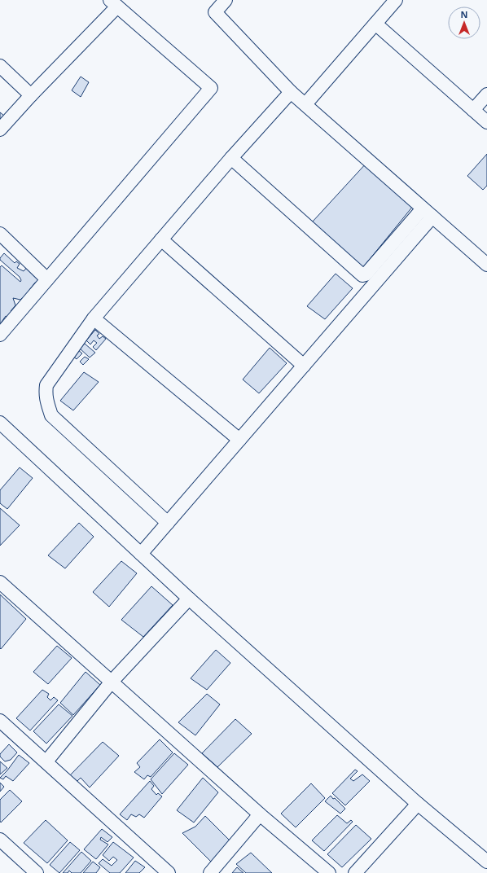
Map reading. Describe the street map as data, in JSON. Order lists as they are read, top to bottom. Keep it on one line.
{"north":"top"}
